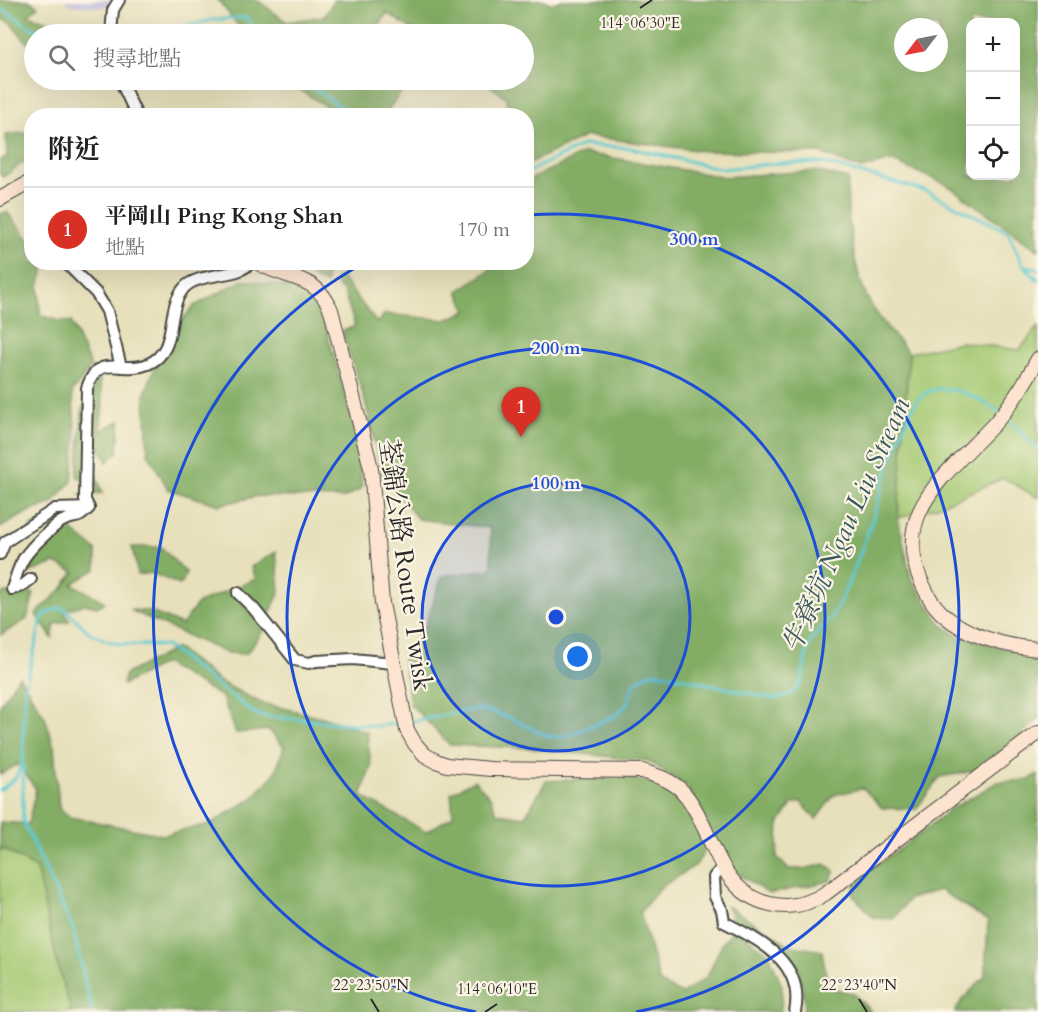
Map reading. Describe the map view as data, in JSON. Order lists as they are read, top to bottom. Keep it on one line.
{"streets":{"main road":["荃錦公路 Route Twisk"]},"water":["牛寮坑 Ngau Liu Stream"],"north":"bottom left","page":{"map_buttons":["+","−"],"search":"搜尋地點","heading":"附近","list":[{"mark":"1","name":"平岡山 Ping Kong Shan","note":"地點","value":"170 m"}],"pins":"1"},"coordinates":["114°06'30\"E","22°23'50\"N","22°23'40\"N","114°06'10\"E"],"rings":["300 m","200 m","100 m"]}
